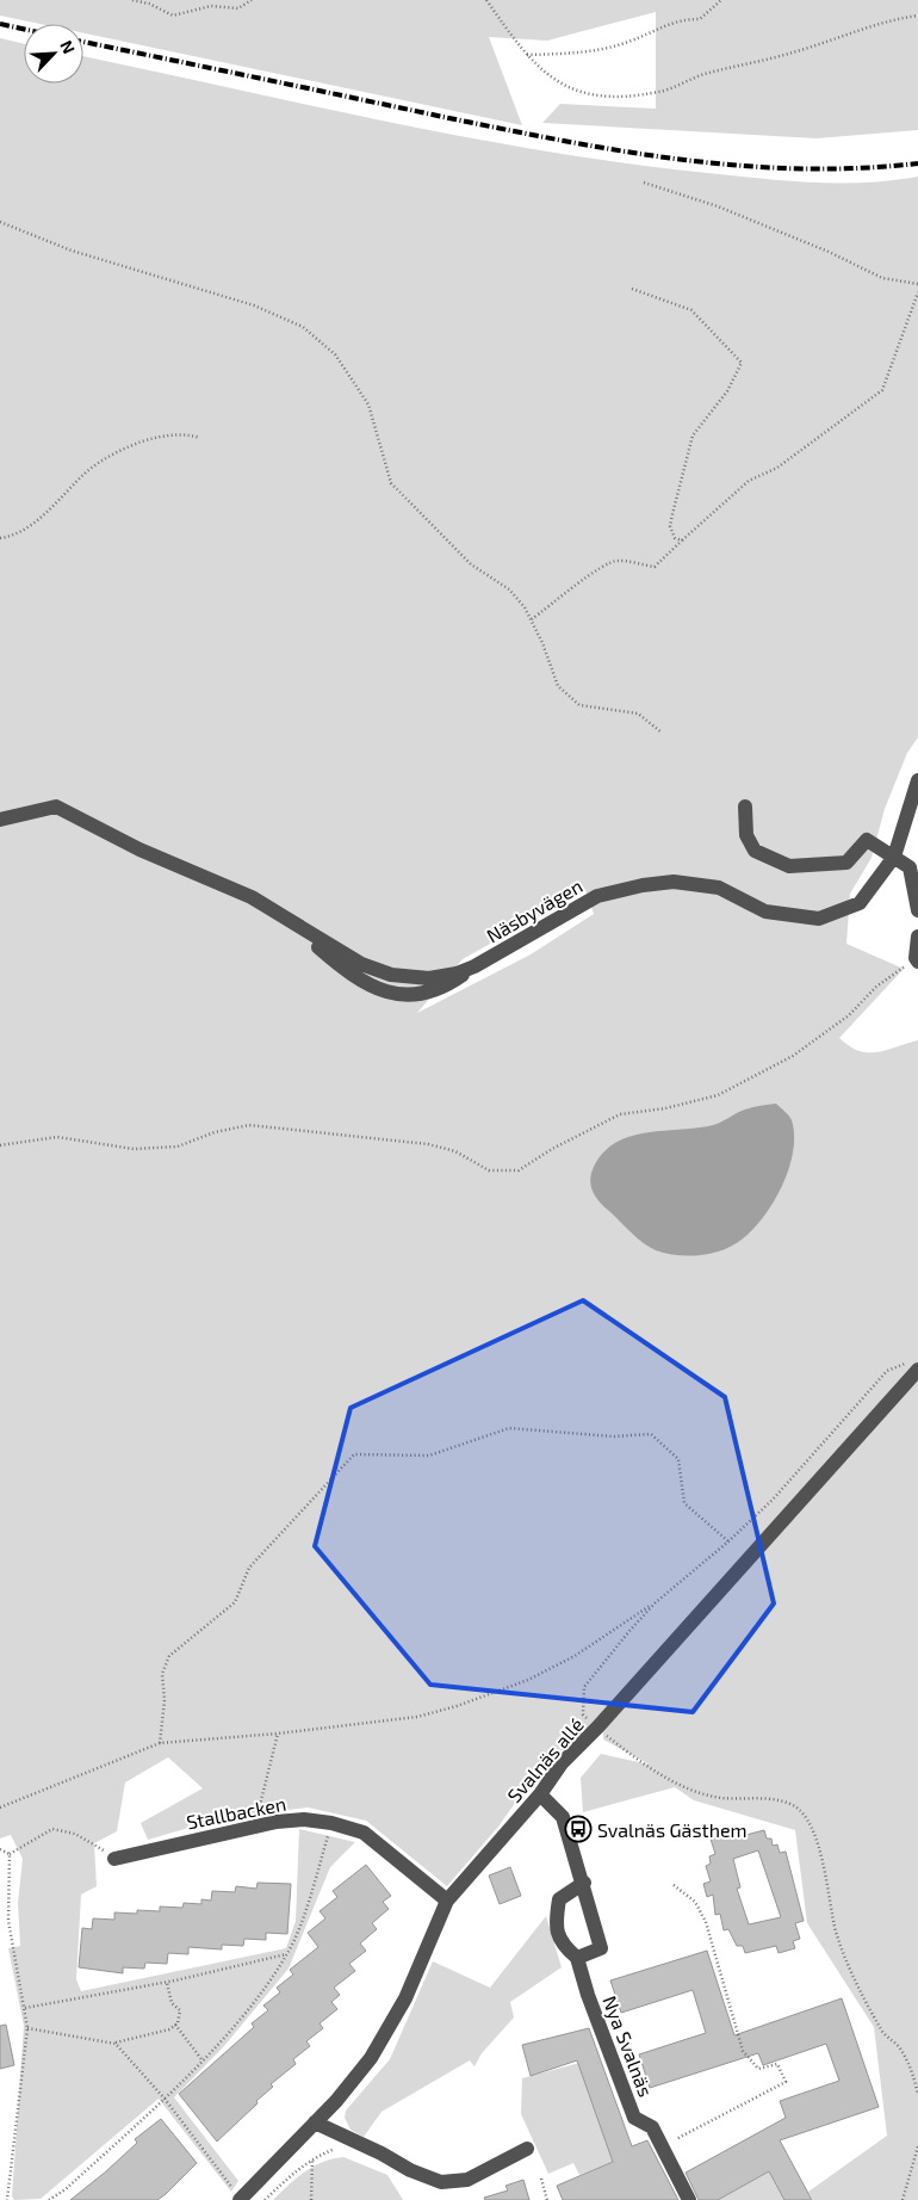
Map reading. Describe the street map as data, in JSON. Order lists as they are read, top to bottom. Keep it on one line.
{"streets":{"street":["Näsbyvägen","Svalnäs allé","Stallbacken","Nya Svalnäs"]},"crossings":[["Svalnäs allé","Stallbacken"]],"places":{"bus stop":["Svalnäs Gästhem"]},"north":"top right"}
